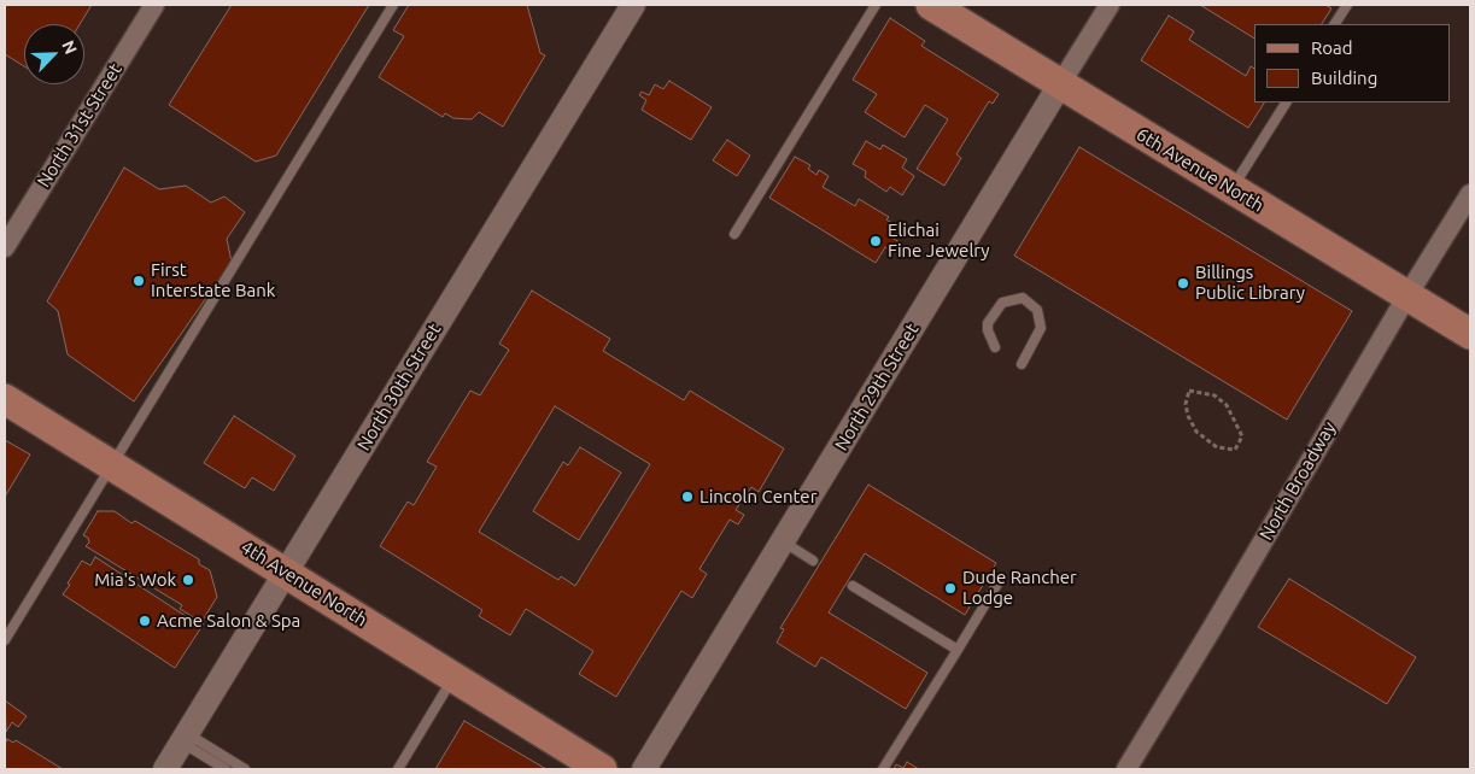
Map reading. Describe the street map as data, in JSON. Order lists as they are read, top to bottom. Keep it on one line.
{"streets":{"main road":["6th Avenue North","4th Avenue North"],"street":["North 31st Street","North 30th Street","North 29th Street","North Broadway"]},"crossings":[["6th Avenue North","North 29th Street"],["6th Avenue North","North Broadway"],["North 30th Street","4th Avenue North"]],"places":["Elichai Fine Jewelry","First Interstate Bank","Billings Public Library","Lincoln Center","Mia's Wok","Dude Rancher Lodge","Acme Salon & Spa"],"legend":["Road","Building"],"north":"top right"}
